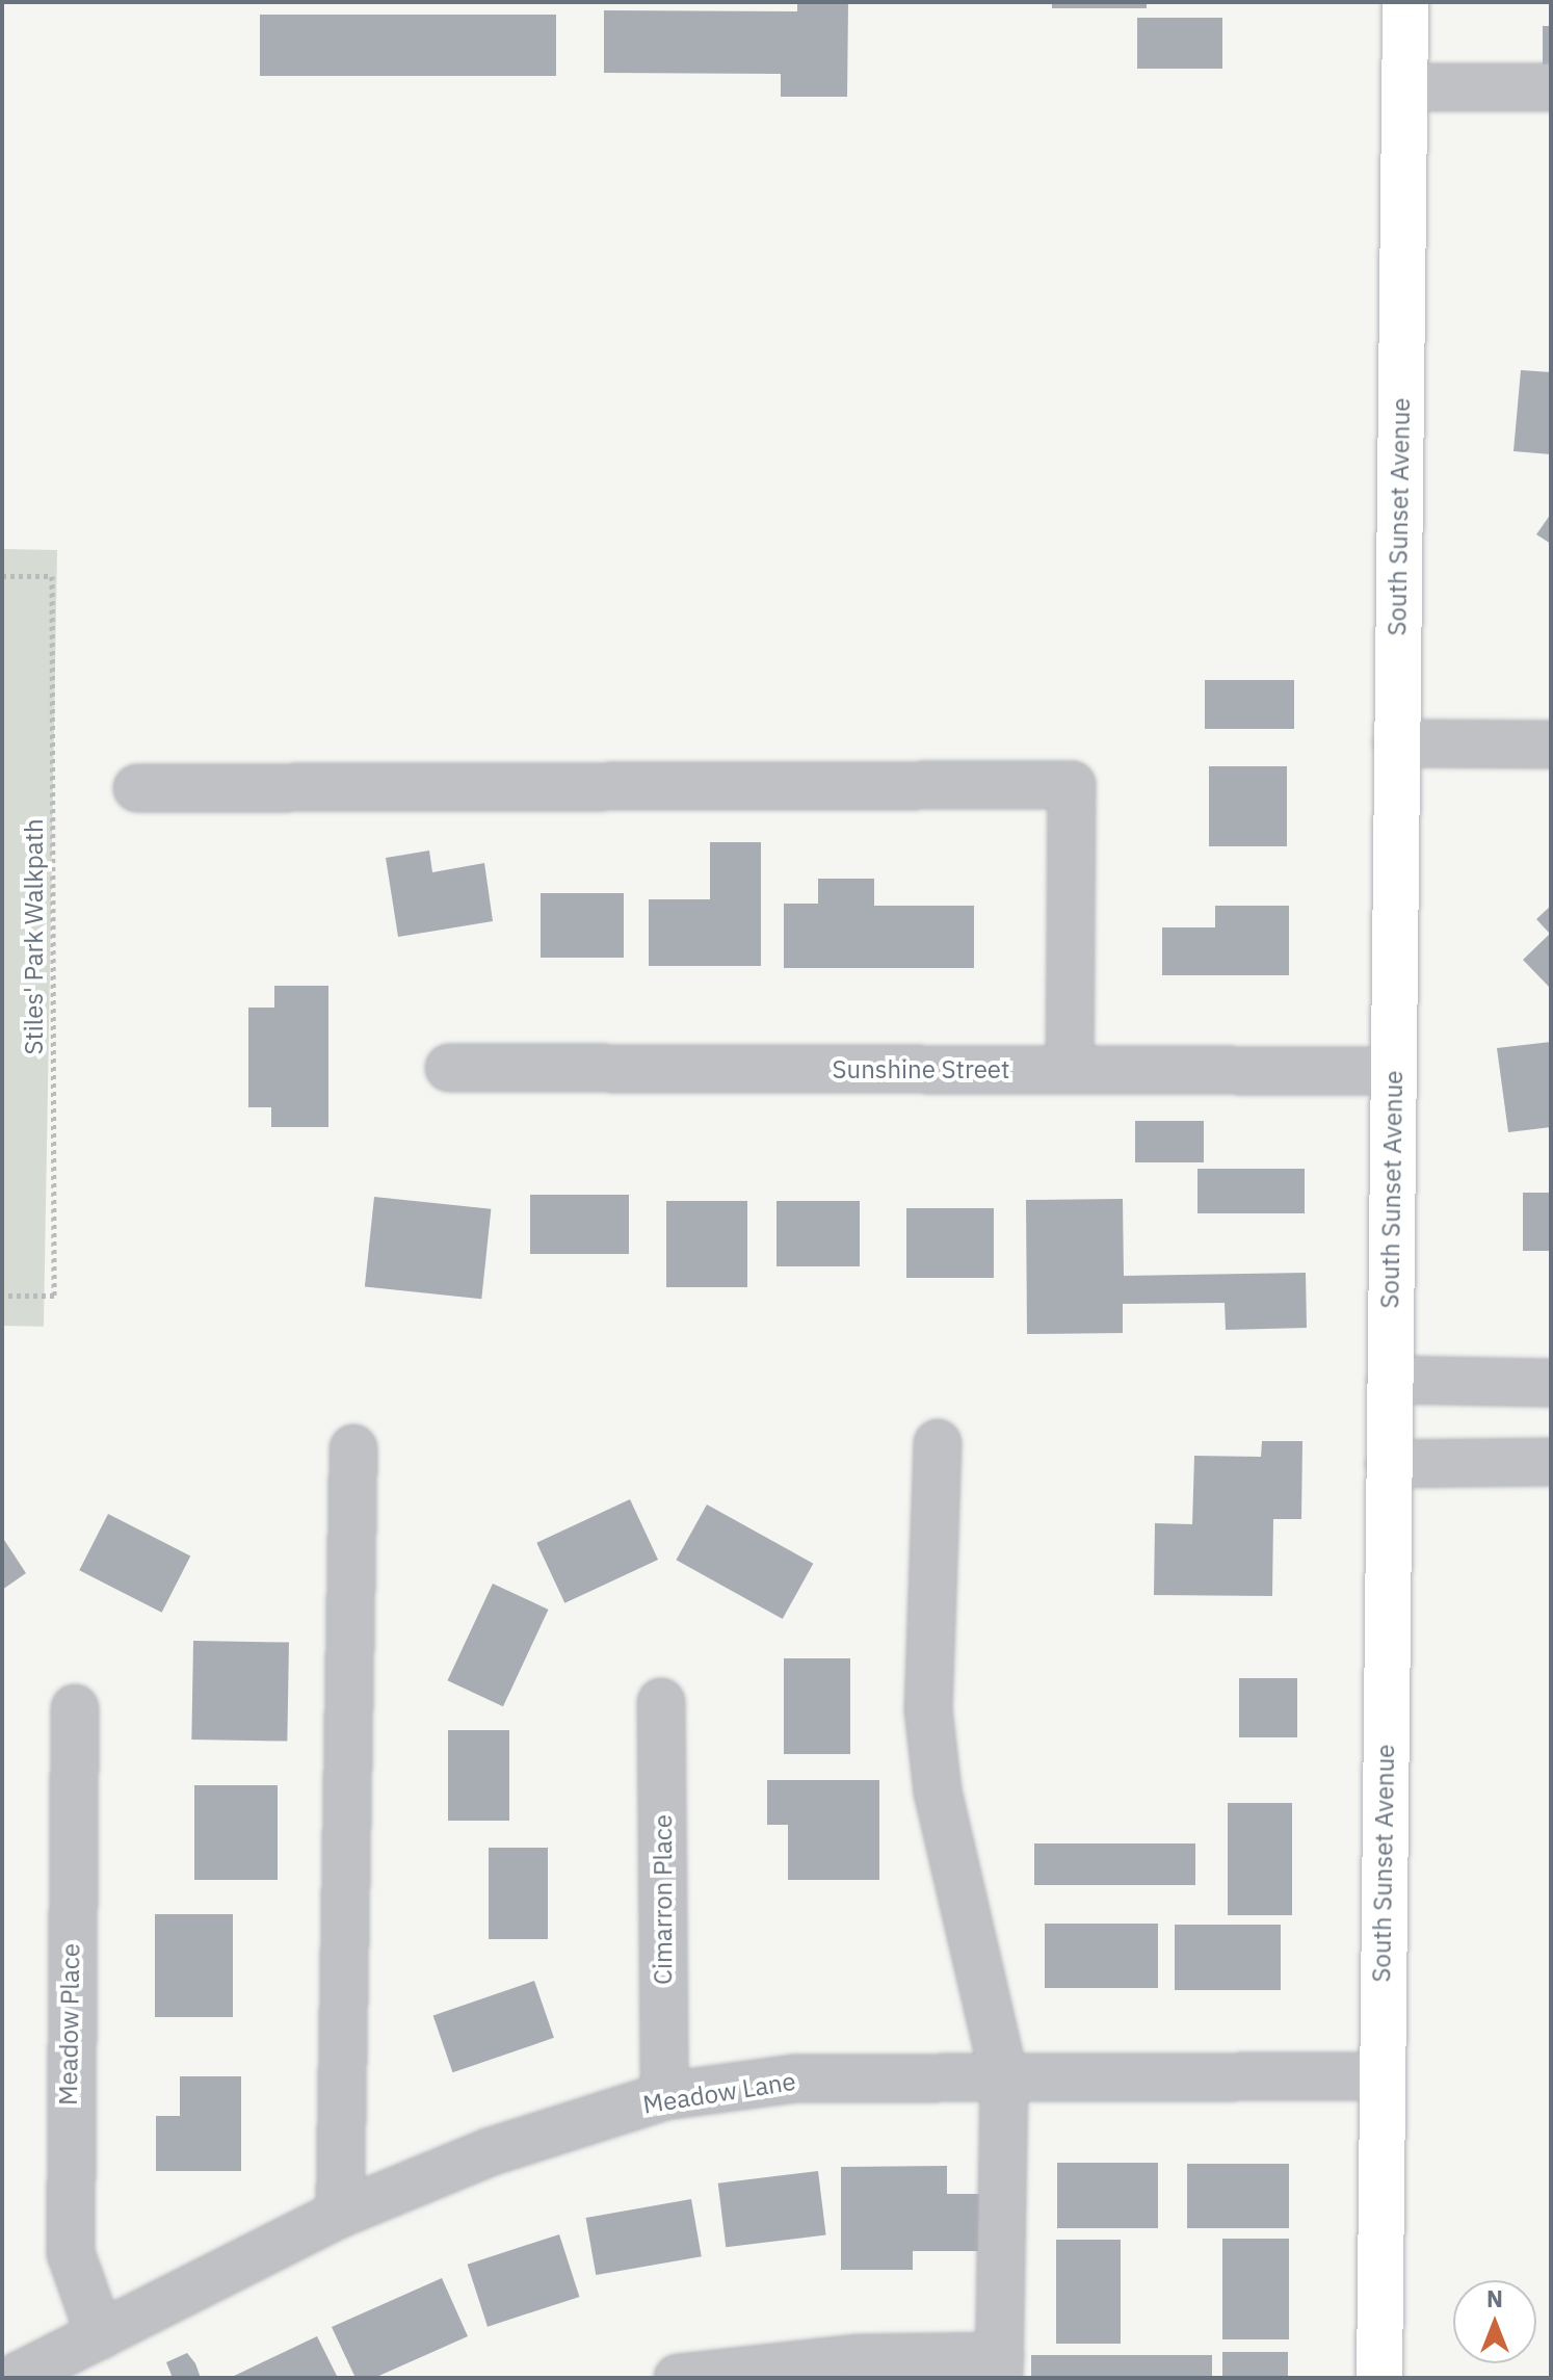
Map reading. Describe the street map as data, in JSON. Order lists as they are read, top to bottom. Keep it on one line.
{"streets":{"main road":["South Sunset Avenue"],"street":["Sunshine Street","Cimarron Place","Meadow Place","Meadow Lane"],"path":["Stiles' Park Walkpath"]},"crossings":[["South Sunset Avenue","Sunshine Street"],["South Sunset Avenue","Meadow Lane"],["Cimarron Place","Meadow Lane"],["Meadow Place","Meadow Lane"]],"north":"top"}
